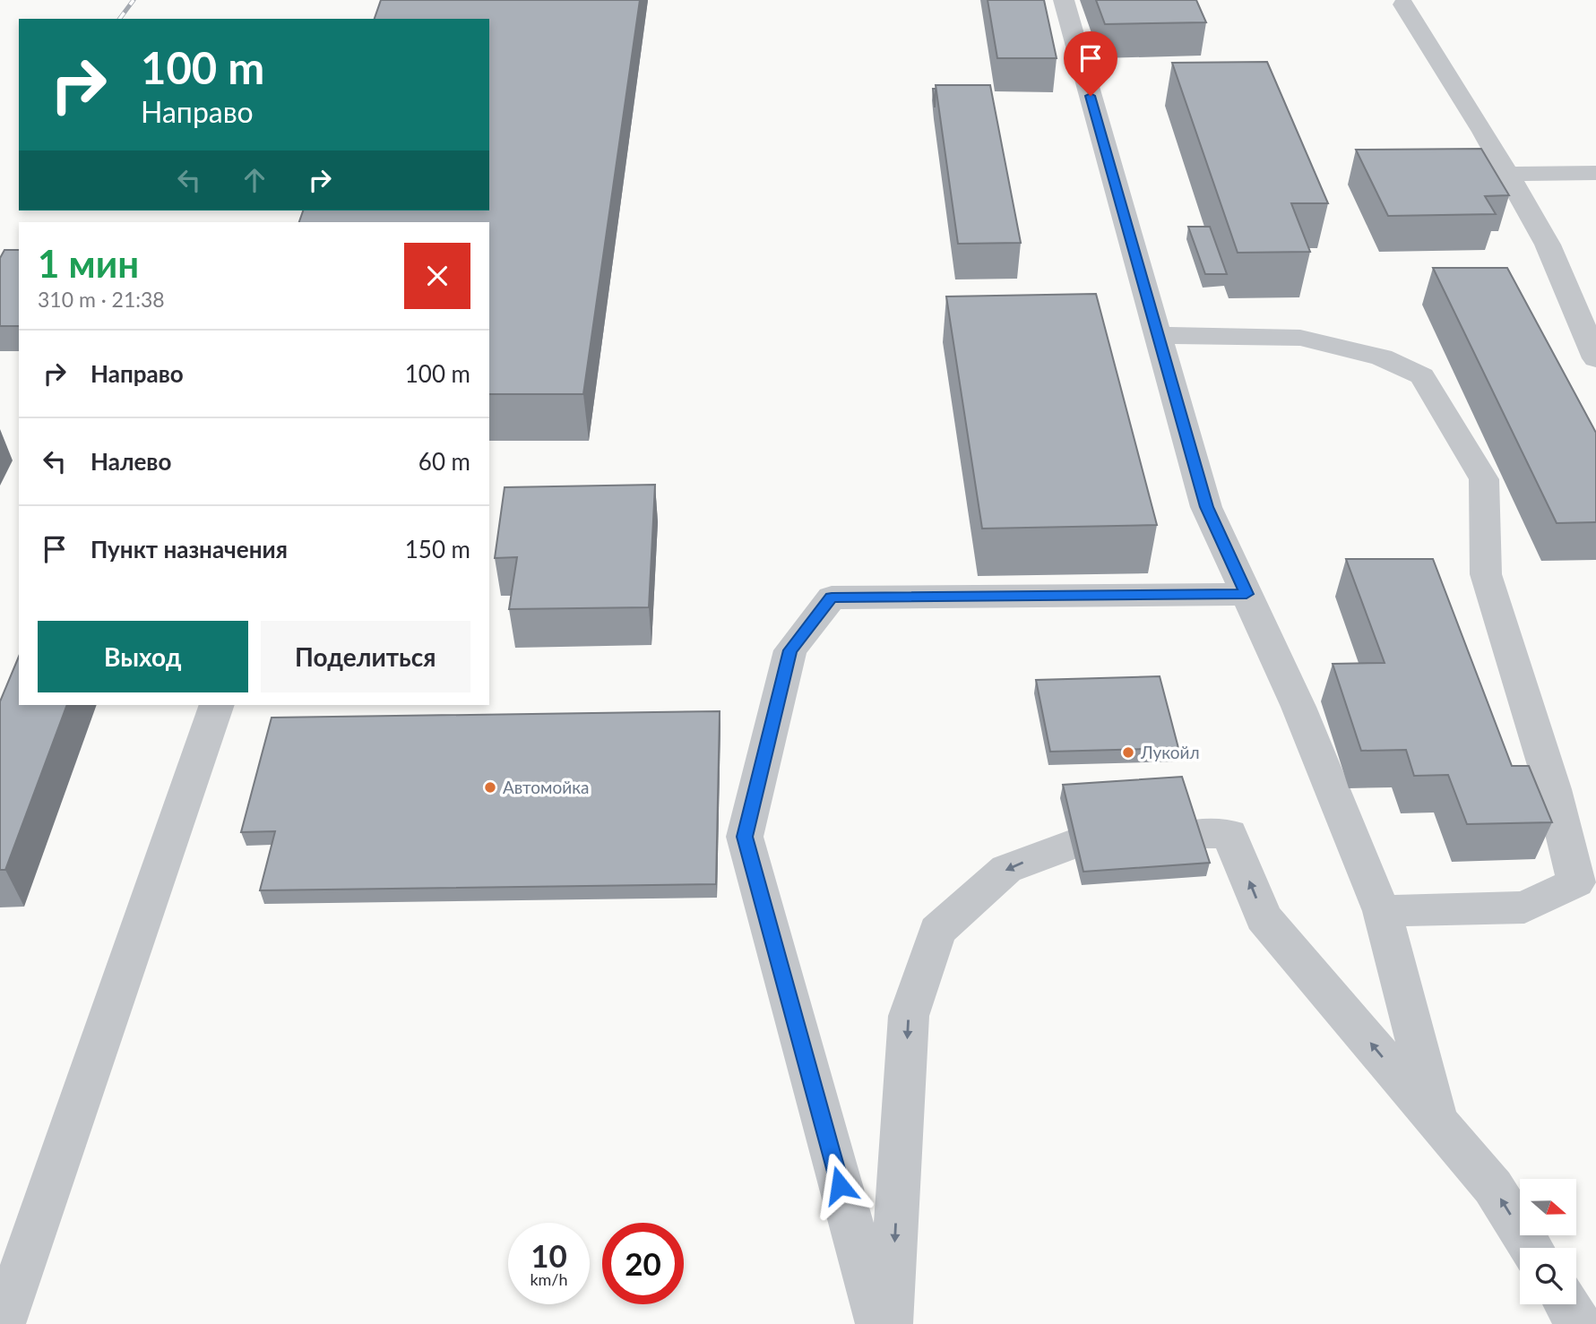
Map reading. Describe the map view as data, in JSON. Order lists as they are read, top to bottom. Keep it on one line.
{"places":["Лукойл","Автомойка"],"north":"right","page":{"turn":["100 m","Направо"],"heading":["1 мин","310 m · 21:38"],"list":[{"name":"Направо","value":"100 m"},{"name":"Налево","value":"60 m"},{"name":"Пункт назначения","value":"150 m"}],"buttons":["Выход","Поделиться"],"speed":"10 km/h","limit":"20"}}
